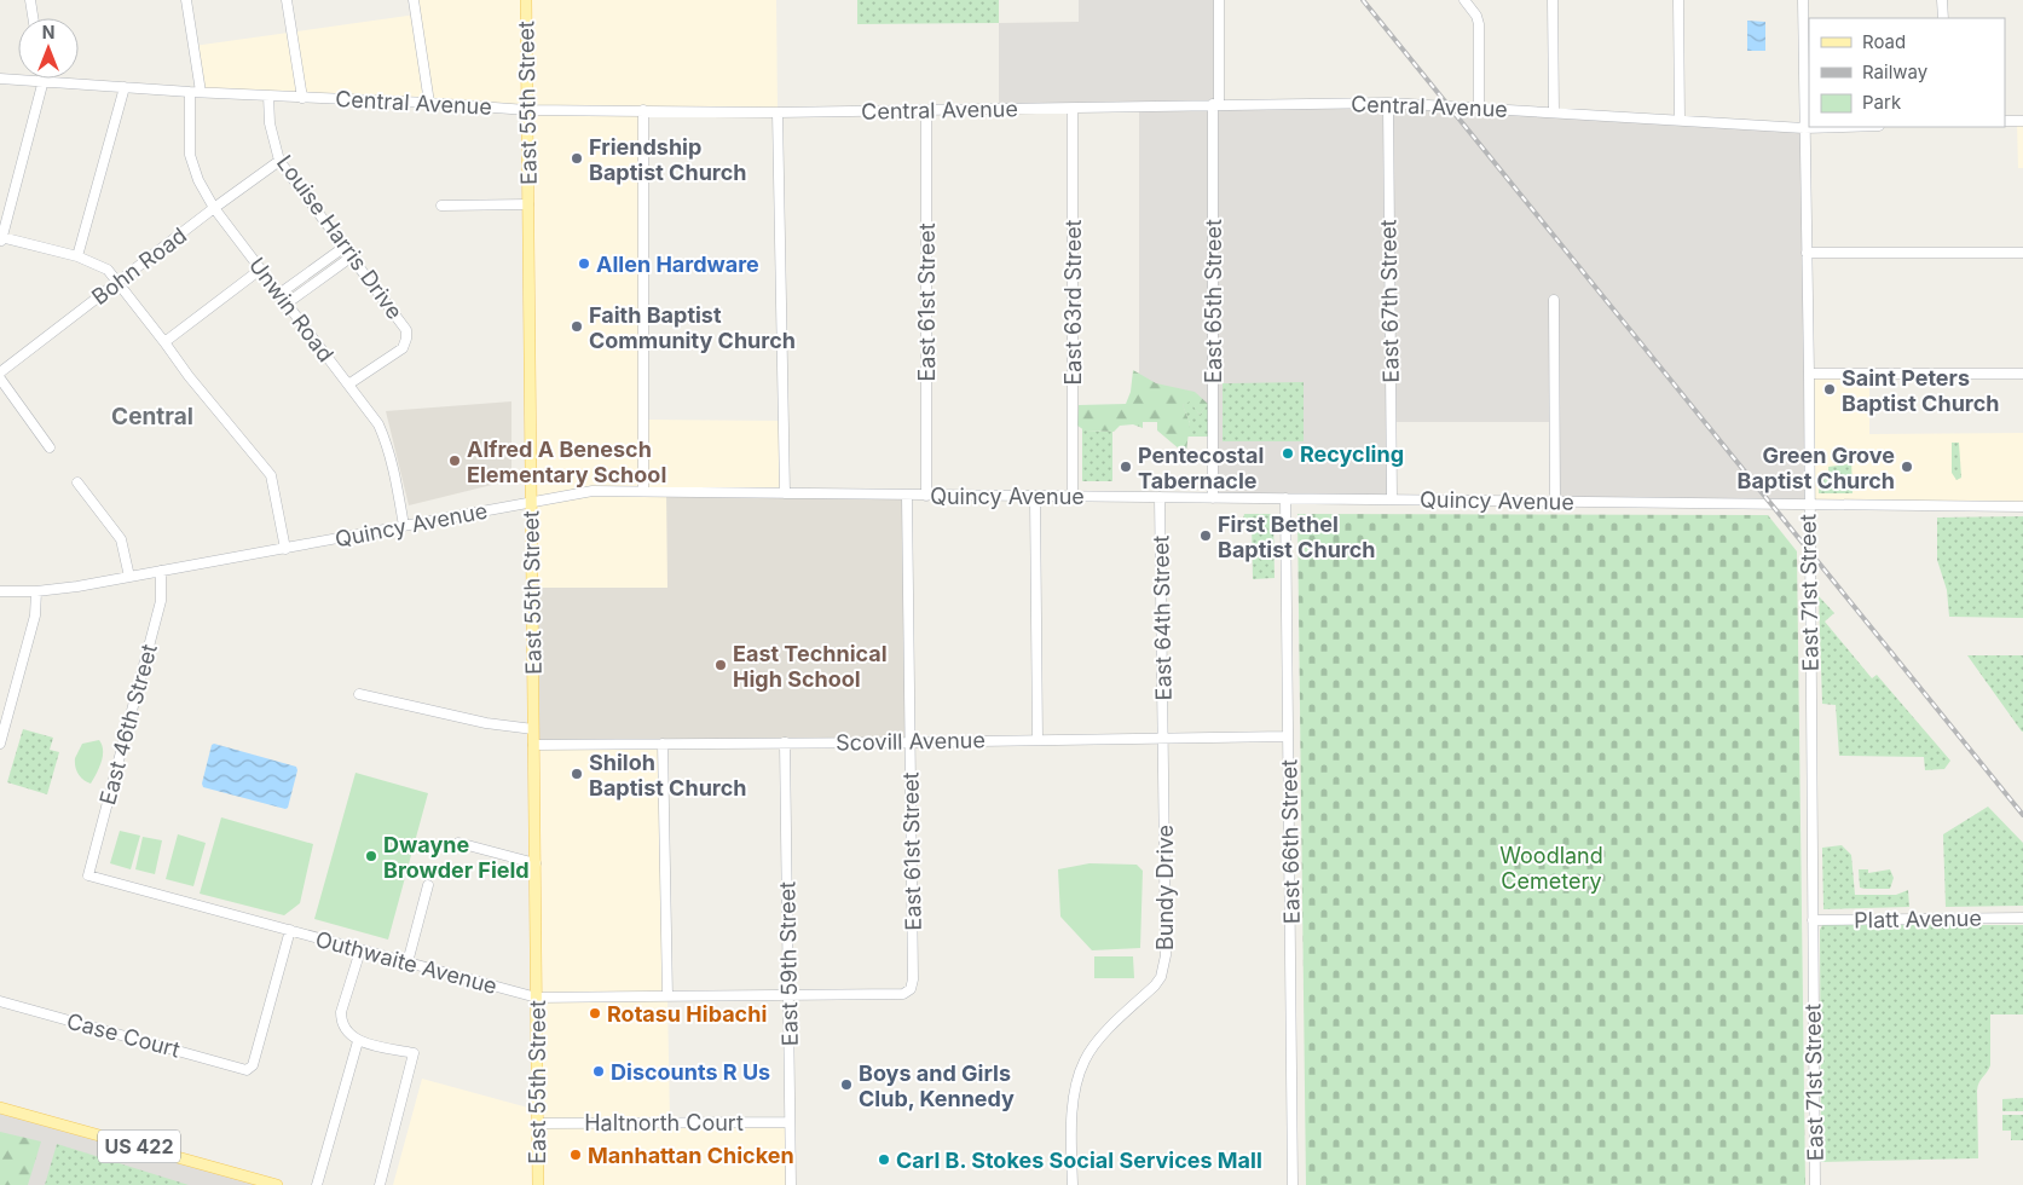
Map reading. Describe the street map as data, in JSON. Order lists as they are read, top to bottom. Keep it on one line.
{"streets":{"main road":["East 55th Street","US 422"],"street":["Central Avenue","Louise Harris Drive","Bohn Road","East 65th Street","East 67th Street","East 61st Street","East 63rd Street","Unwin Road","Quincy Avenue","East 71st Street","East 64th Street","East 46th Street","Scovill Avenue","East 66th Street","Bundy Drive","Platt Avenue","Outhwaite Avenue","East 59th Street","Case Court","Haltnorth Court"]},"crossings":[["Central Avenue","East 55th Street"],["Central Avenue","Louise Harris Drive"],["Central Avenue","East 65th Street"],["Central Avenue","East 67th Street"],["Central Avenue","East 61st Street"],["Central Avenue","East 63rd Street"],["Central Avenue","Unwin Road"],["Central Avenue","East 71st Street"],["East 55th Street","Quincy Avenue"],["East 55th Street","Scovill Avenue"],["East 55th Street","Outhwaite Avenue"],["East 55th Street","Haltnorth Court"],["Louise Harris Drive","Bohn Road"],["Louise Harris Drive","Unwin Road"],["Bohn Road","Unwin Road"],["East 65th Street","Quincy Avenue"],["East 67th Street","Quincy Avenue"],["East 61st Street","Quincy Avenue"],["East 61st Street","Scovill Avenue"],["East 61st Street","Outhwaite Avenue"],["East 63rd Street","Quincy Avenue"],["Unwin Road","Quincy Avenue"],["Quincy Avenue","East 71st Street"],["Quincy Avenue","East 64th Street"],["Quincy Avenue","East 46th Street"],["Quincy Avenue","East 66th Street"],["East 71st Street","Platt Avenue"],["East 64th Street","Scovill Avenue"],["East 64th Street","Bundy Drive"],["East 46th Street","Outhwaite Avenue"],["Scovill Avenue","East 66th Street"],["Scovill Avenue","Bundy Drive"],["Scovill Avenue","East 59th Street"],["Outhwaite Avenue","East 59th Street"],["Outhwaite Avenue","Case Court"],["East 59th Street","Haltnorth Court"]],"districts":["Central"],"parks":["Woodland Cemetery"],"places":["Friendship Baptist Church","Allen Hardware","Faith Baptist Community Church","Saint Peters Baptist Church","Recycling","Alfred A Benesch Elementary School","Pentecostal Tabernacle","Green Grove Baptist Church","First Bethel Baptist Church","East Technical High School","Shiloh Baptist Church","Dwayne Browder Field","Rotasu Hibachi","Discounts R Us","Boys and Girls Club, Kennedy","Manhattan Chicken","Carl B. Stokes Social Services Mall"],"legend":["Road","Railway","Park"],"north":"top"}
